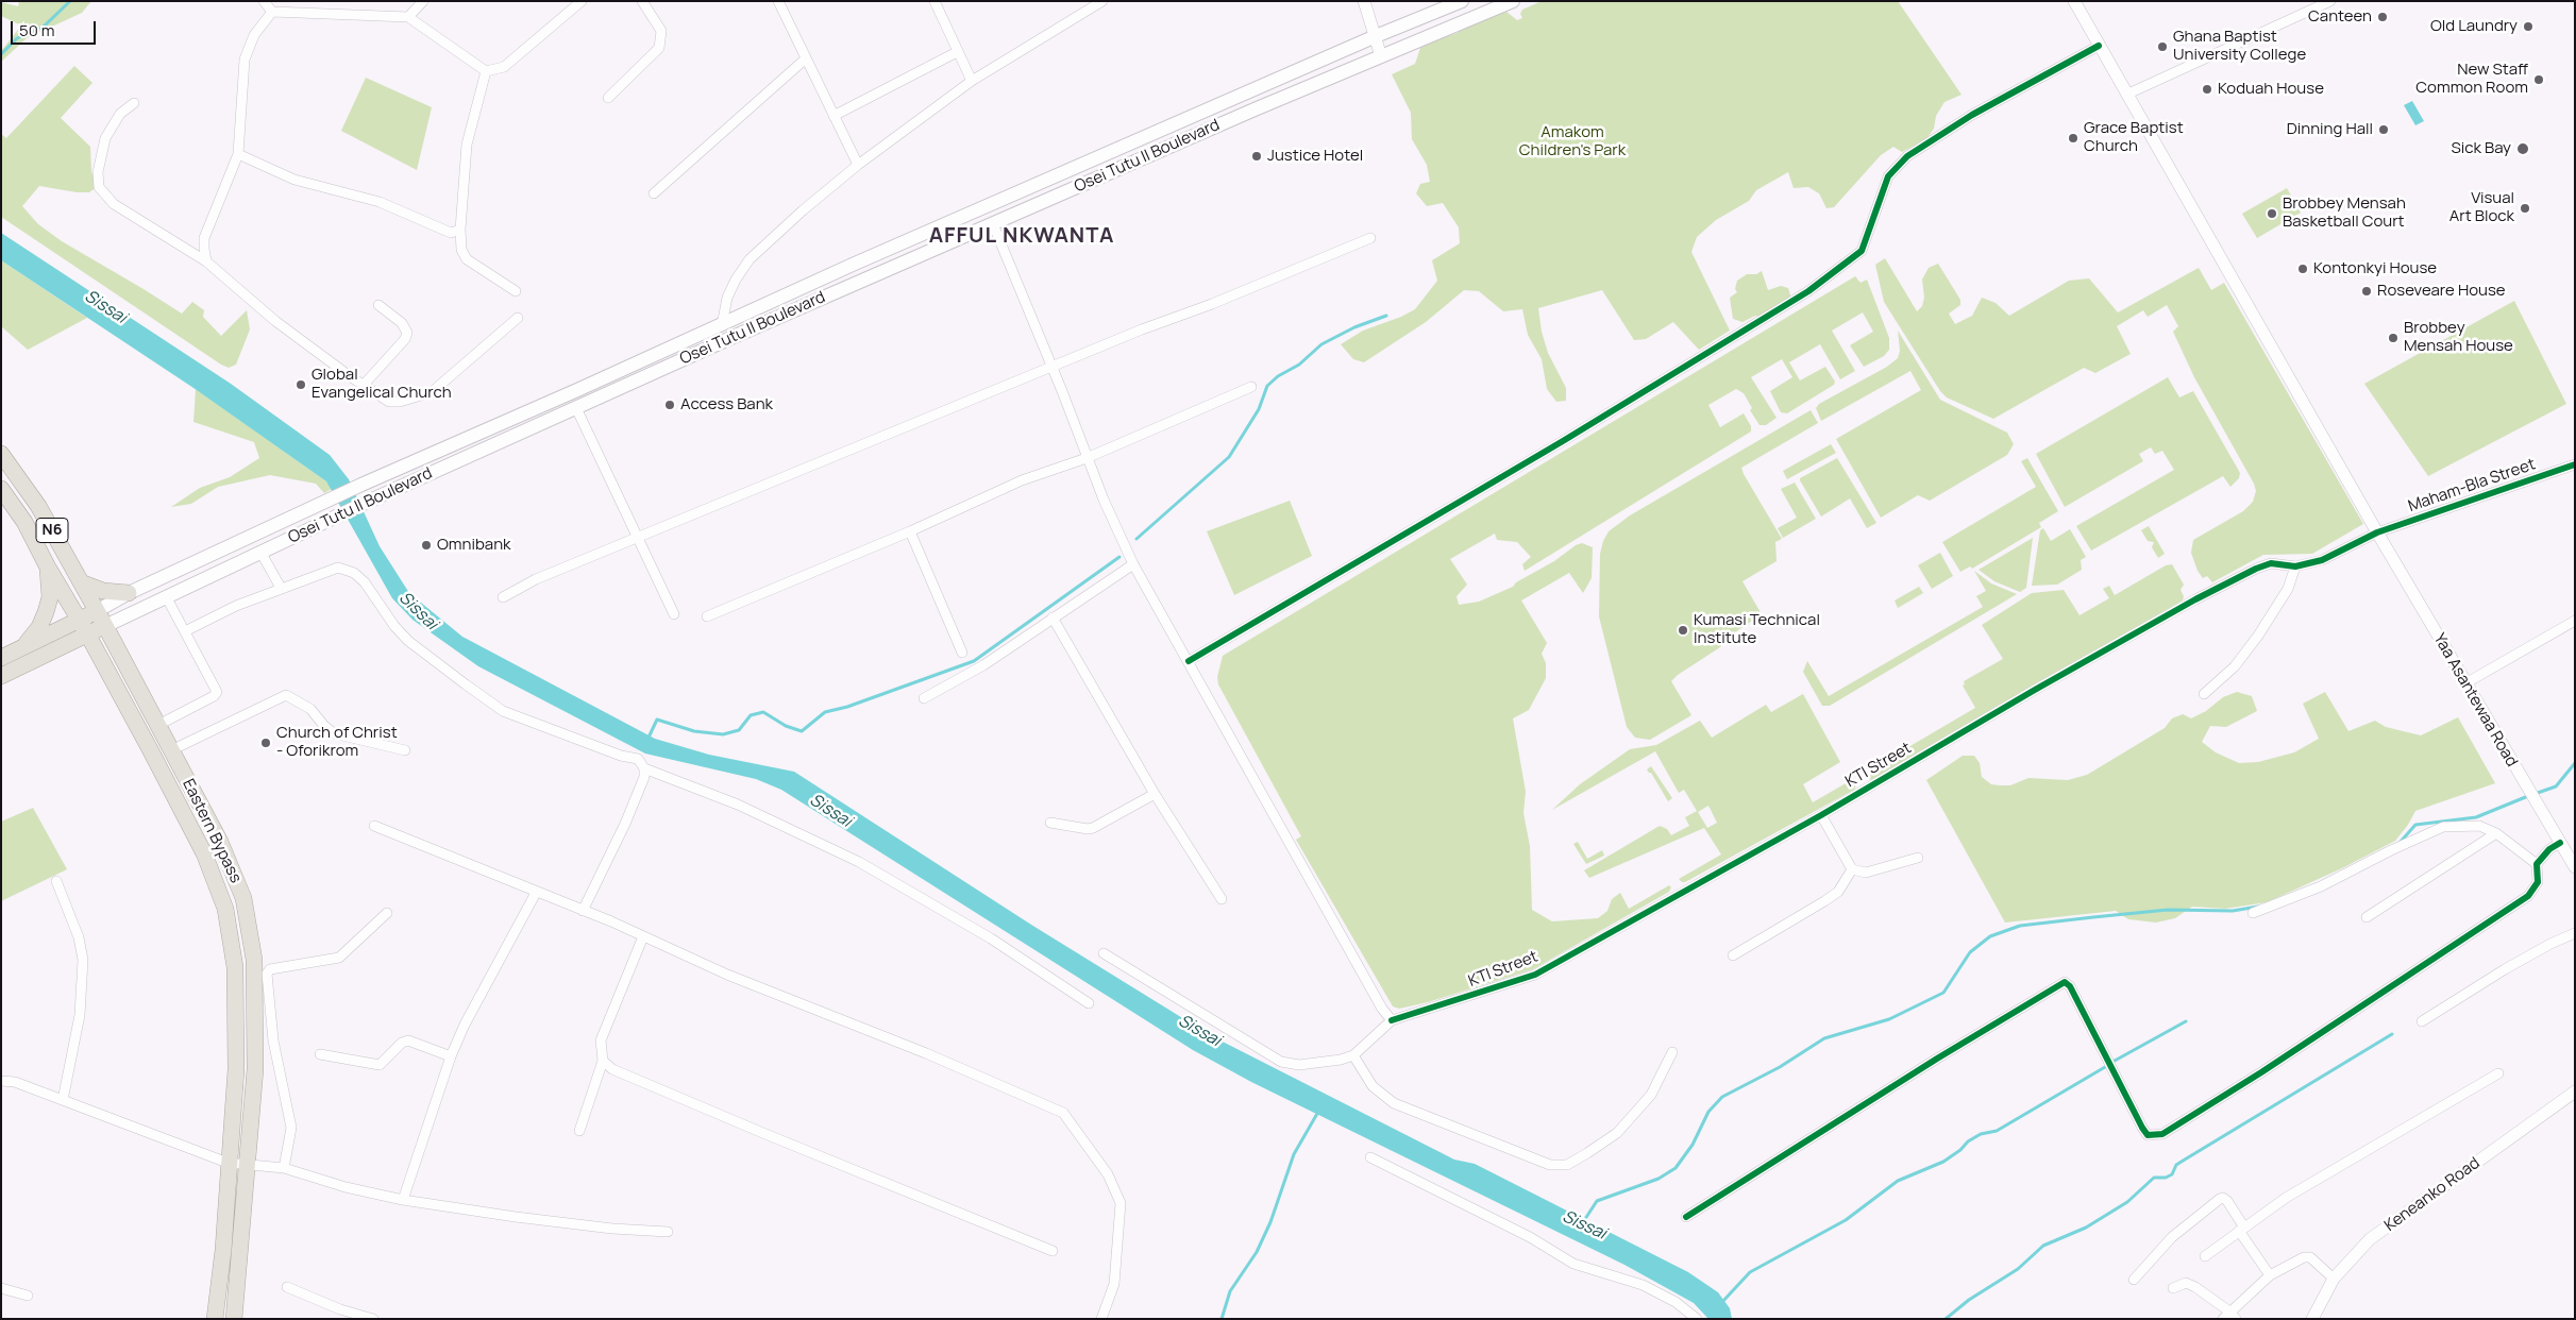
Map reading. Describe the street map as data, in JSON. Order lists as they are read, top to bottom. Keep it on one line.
{"streets":{"highway":["Osei Tutu II Boulevard","N6","Eastern Bypass"],"street":["Maham-Bla Street","Yaa Asantewaa Road","KTI Street","Keneanko Road"]},"crossings":[["Osei Tutu II Boulevard","Eastern Bypass"],["Maham-Bla Street","Yaa Asantewaa Road"],["Maham-Bla Street","KTI Street"],["Yaa Asantewaa Road","KTI Street"]],"districts":["AFFUL NKWANTA"],"water":["Sissai"],"parks":["Amakom Children's Park"],"places":["Canteen","Old Laundry","Ghana Baptist University College","New Staff Common Room","Koduah House","Dinning Hall","Grace Baptist Church","Sick Bay","Justice Hotel","Visual Art Block","Brobbey Mensah Basketball Court","Kontonkyi House","Roseveare House","Brobbey Mensah House","Global Evangelical Church","Access Bank","Omnibank","Kumasi Technical Institute","Church of Christ - Oforikrom"],"scale_bar":"50 m"}
